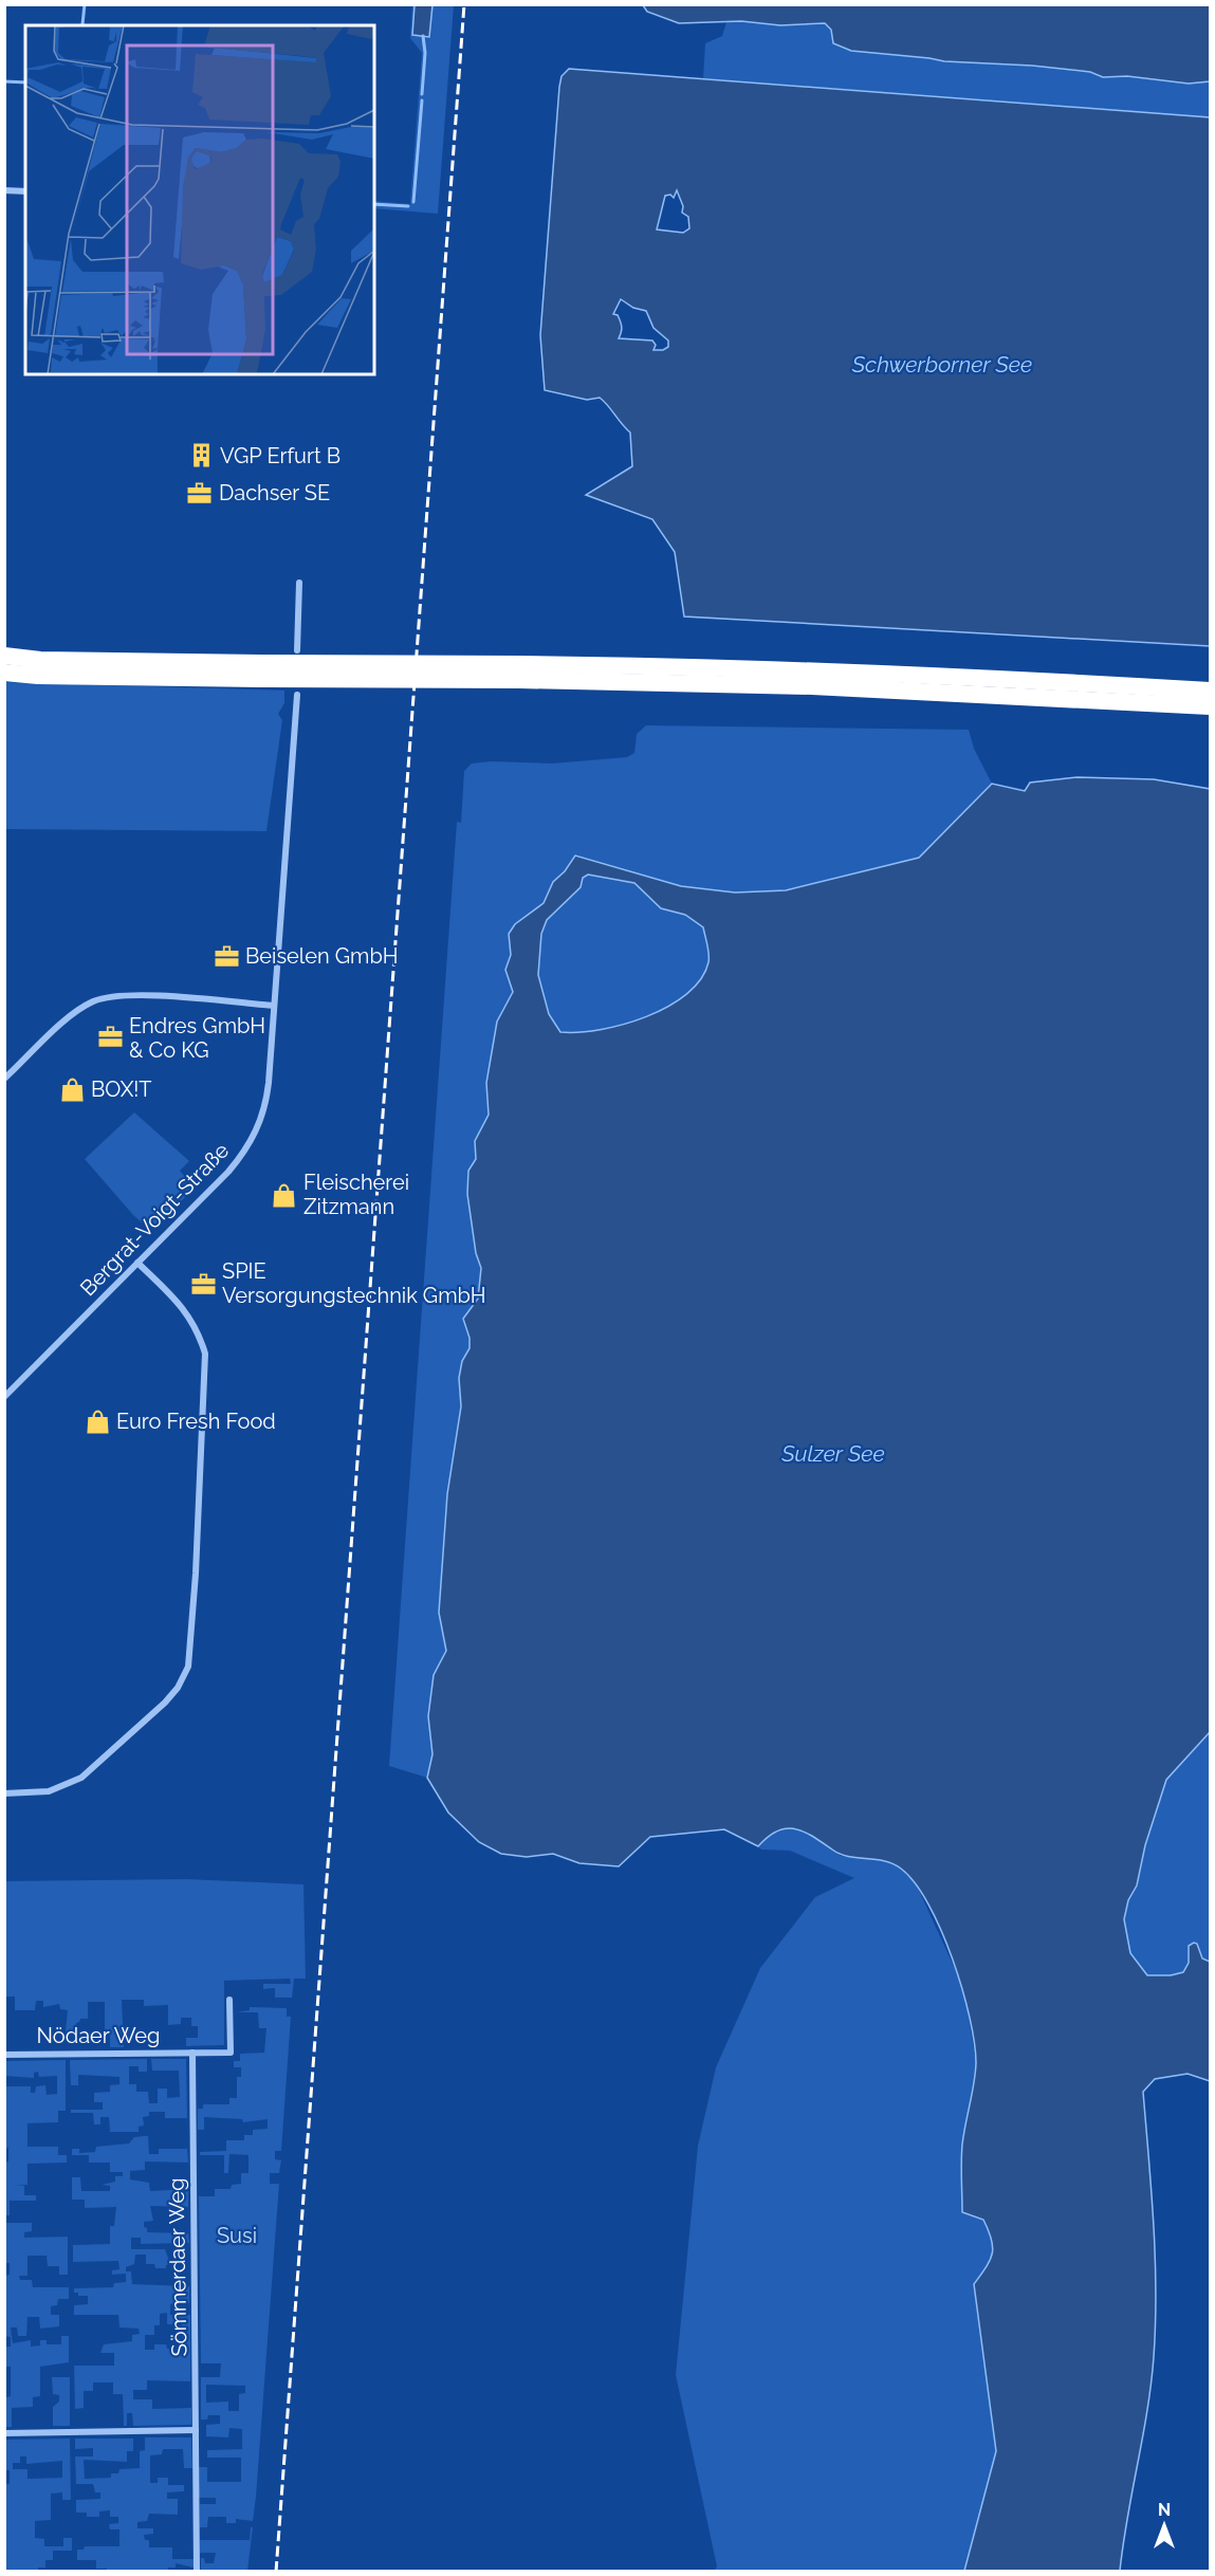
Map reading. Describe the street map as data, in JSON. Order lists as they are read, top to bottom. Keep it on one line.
{"streets":{"street":["Bergrat-Voigt-Straße","Nödaer Weg","Sömmerdaer Weg"]},"crossings":[["Nödaer Weg","Sömmerdaer Weg"]],"water":["Schwerborner See","Sulzer See"],"parks":["Susi"],"places":{"building":["VGP Erfurt B"],"office":["Dachser SE","Beiselen GmbH","Endres GmbH & Co KG","SPIE Versorgungstechnik GmbH"],"shop":["BOX!T","Fleischerei Zitzmann","Euro Fresh Food"]},"north":"top"}
